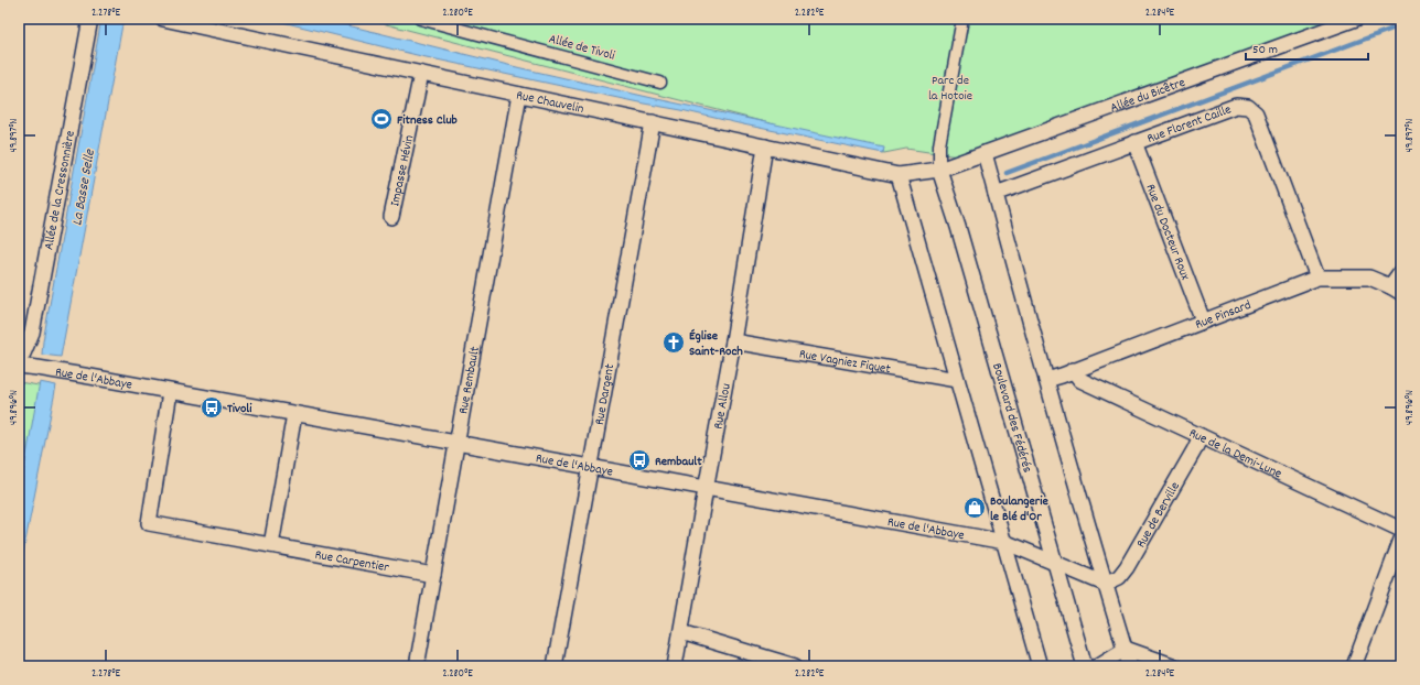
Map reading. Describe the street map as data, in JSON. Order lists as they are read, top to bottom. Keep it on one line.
{"streets":{"street":["Allée de Tivoli","Allée du Bicêtre","Rue Chauvelin","Rue Florent Caille","Impasse Hévin","Allée de la Cressonnière","Rue du Docteur Roux","Rue Pinsard","Rue Vagniez Fiquet","Rue de l'Abbaye","Rue Rembault","Rue Dargent","Rue Allou","Boulevard des Fédérés","Rue de la Demi-Lune","Rue de Berville","Rue Carpentier"]},"crossings":[["Allée du Bicêtre","Rue Chauvelin"],["Allée du Bicêtre","Boulevard des Fédérés"],["Rue Chauvelin","Impasse Hévin"],["Rue Chauvelin","Rue Rembault"],["Rue Chauvelin","Rue Dargent"],["Rue Chauvelin","Rue Allou"],["Rue Chauvelin","Boulevard des Fédérés"],["Rue Florent Caille","Rue du Docteur Roux"],["Rue Florent Caille","Rue Pinsard"],["Rue du Docteur Roux","Rue Pinsard"],["Rue Pinsard","Rue de la Demi-Lune"],["Rue Vagniez Fiquet","Rue Allou"],["Rue de l'Abbaye","Rue Rembault"],["Rue de l'Abbaye","Rue Dargent"],["Rue de l'Abbaye","Rue Allou"],["Rue de l'Abbaye","Boulevard des Fédérés"],["Rue de l'Abbaye","Rue de Berville"],["Rue de l'Abbaye","Rue Carpentier"],["Rue Rembault","Rue Carpentier"],["Rue de la Demi-Lune","Rue de Berville"]],"water":["La Basse Selle"],"parks":["Parc de la Hotoie"],"places":{"sports":["Fitness Club"],"church":["Église Saint-Roch"],"bus stop":["Tivoli","Rembault"],"shop":["Boulangerie le Blé d'Or"]},"scale_bar":"50 m","coordinates":["2.278°E","2.280°E","2.282°E","2.284°E","49.897°N","49.896°N"]}
